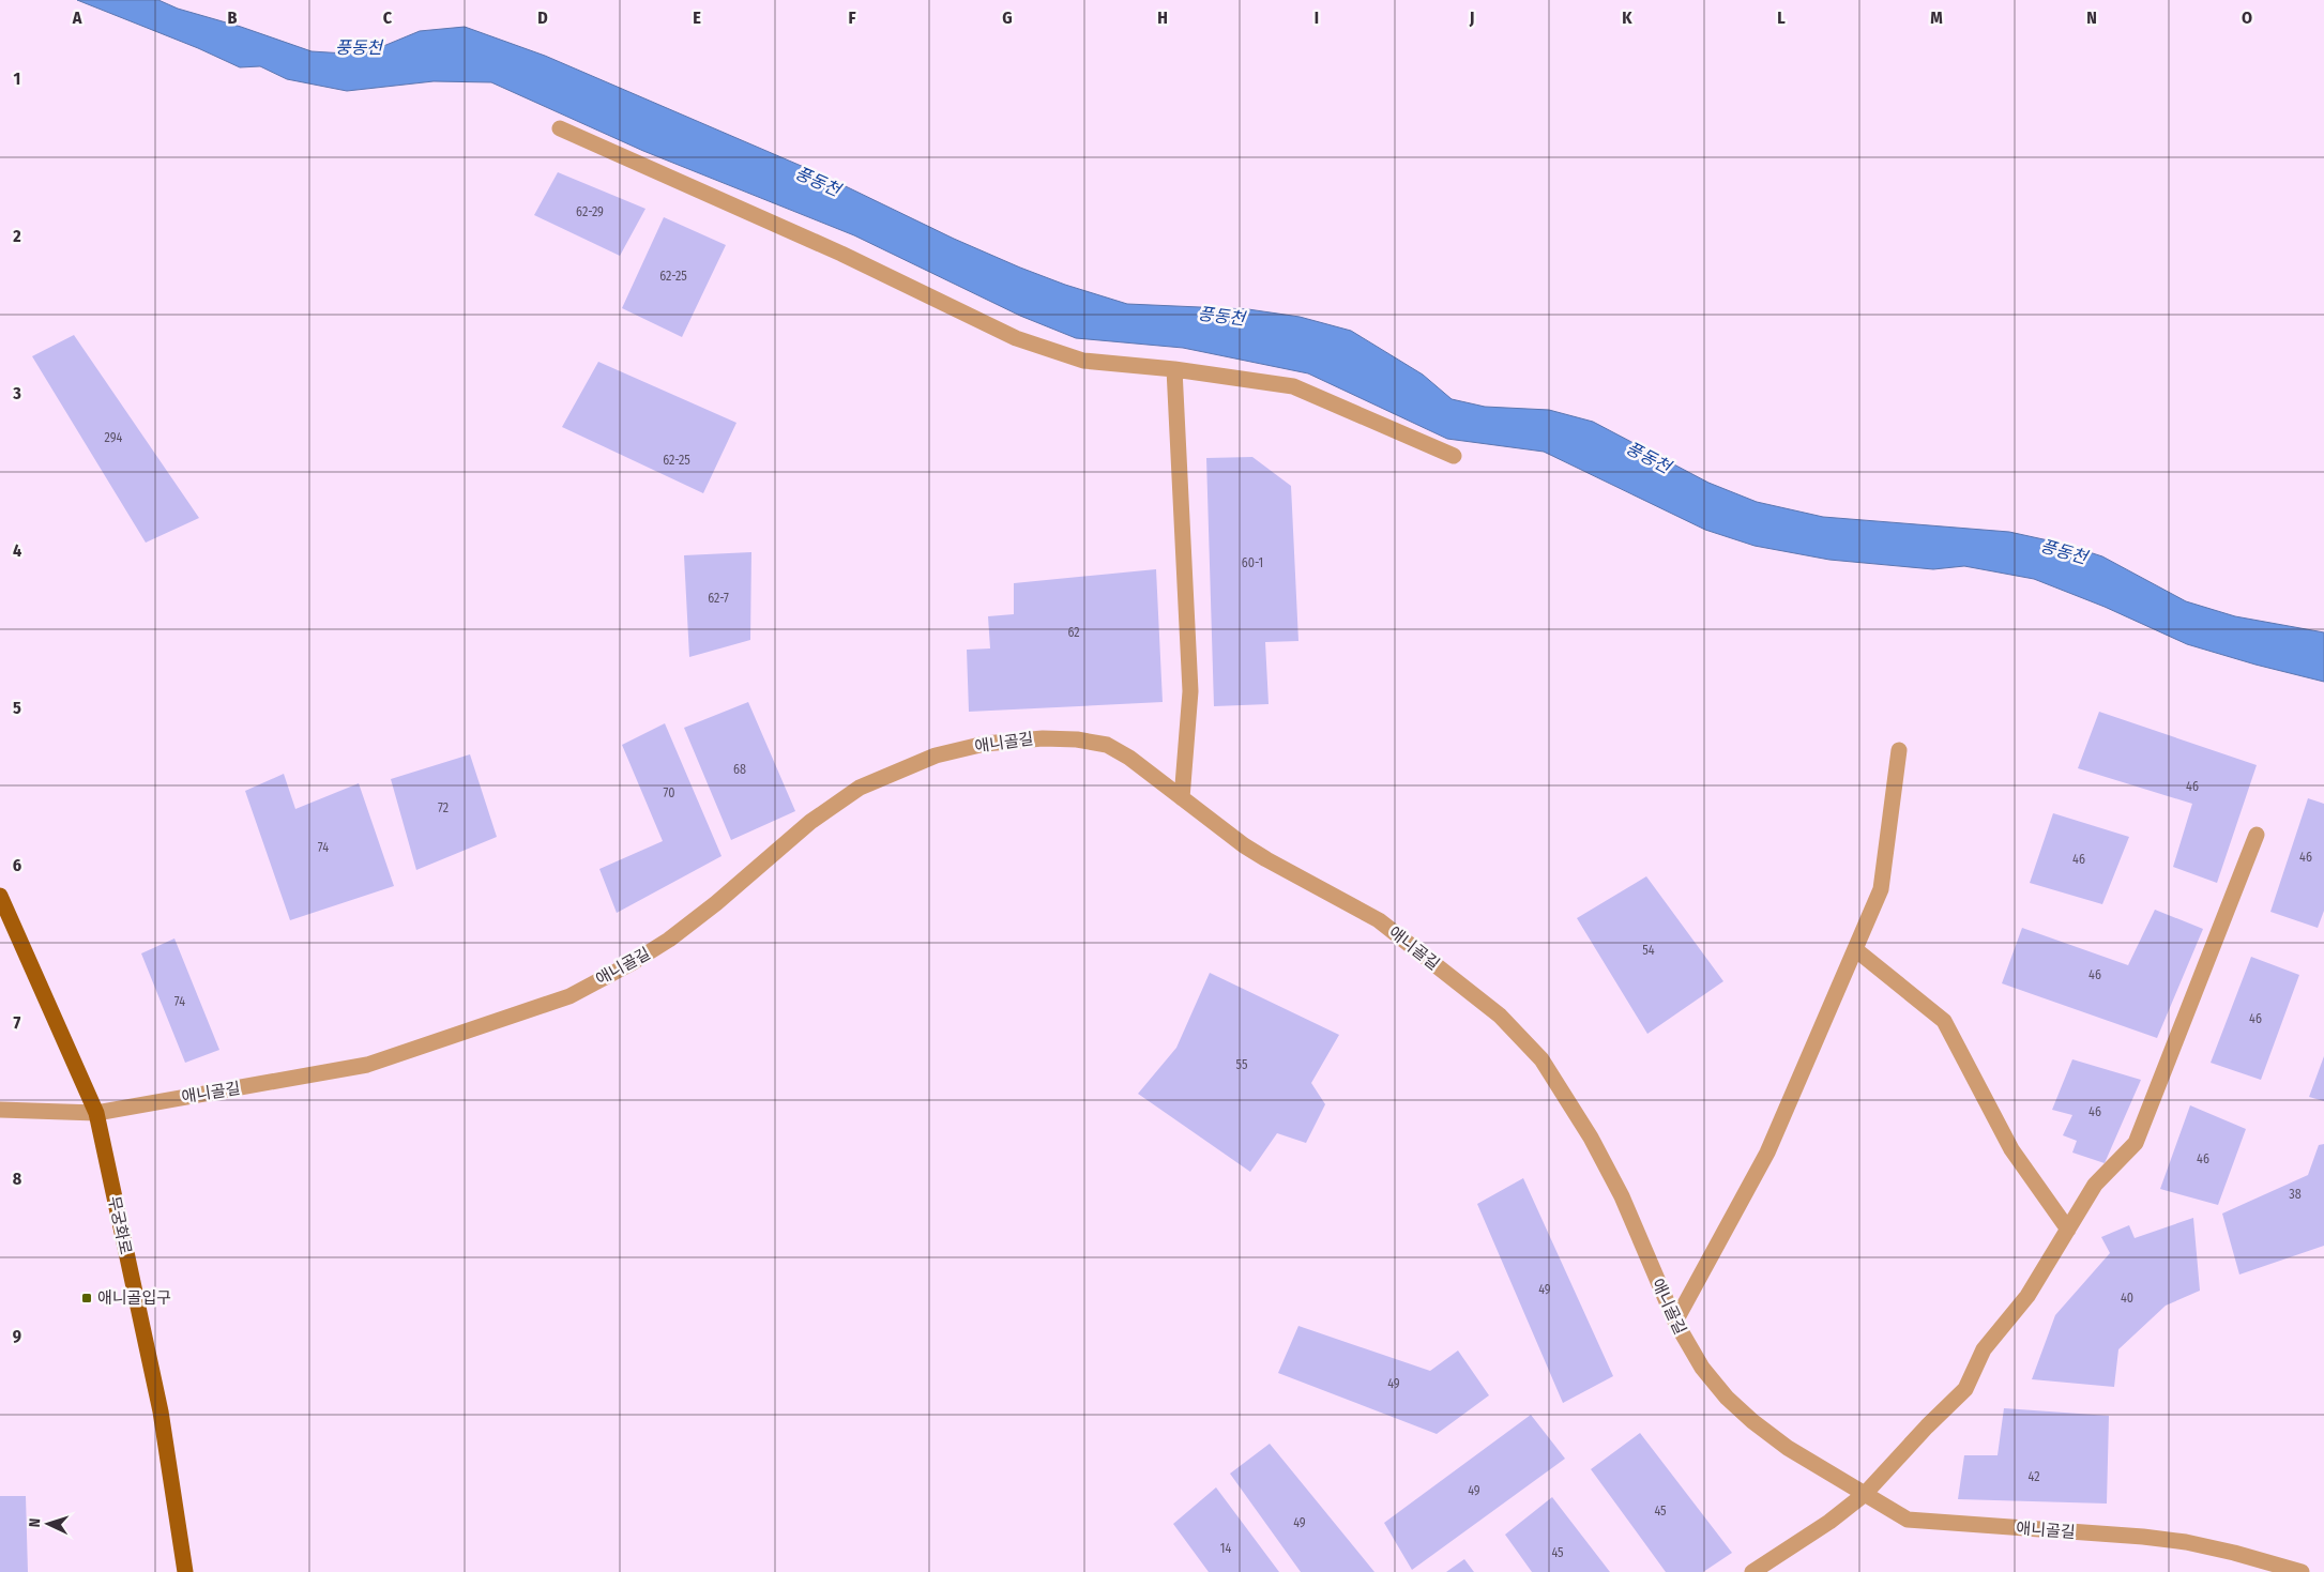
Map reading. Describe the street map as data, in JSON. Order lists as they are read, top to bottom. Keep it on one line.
{"streets":{"main road":["무궁화로"],"street":["애니골길"]},"crossings":[["애니골길","무궁화로"]],"water":["풍동천"],"places":{"transit":["애니골입구"]},"house_numbers":["62-29","62-25","294","62-25","60-1","62-7","62","68","46","70","72","74","46","46","54","46","74","46","55","46","46","38","49","40","49","42","49","45","49","14","45"],"north":"left","grid":{"columns":["A","B","C","D","E","F","G","H","I","J","K","L","M","N","O"],"rows":["1","2","3","4","5","6","7","8","9"]}}
